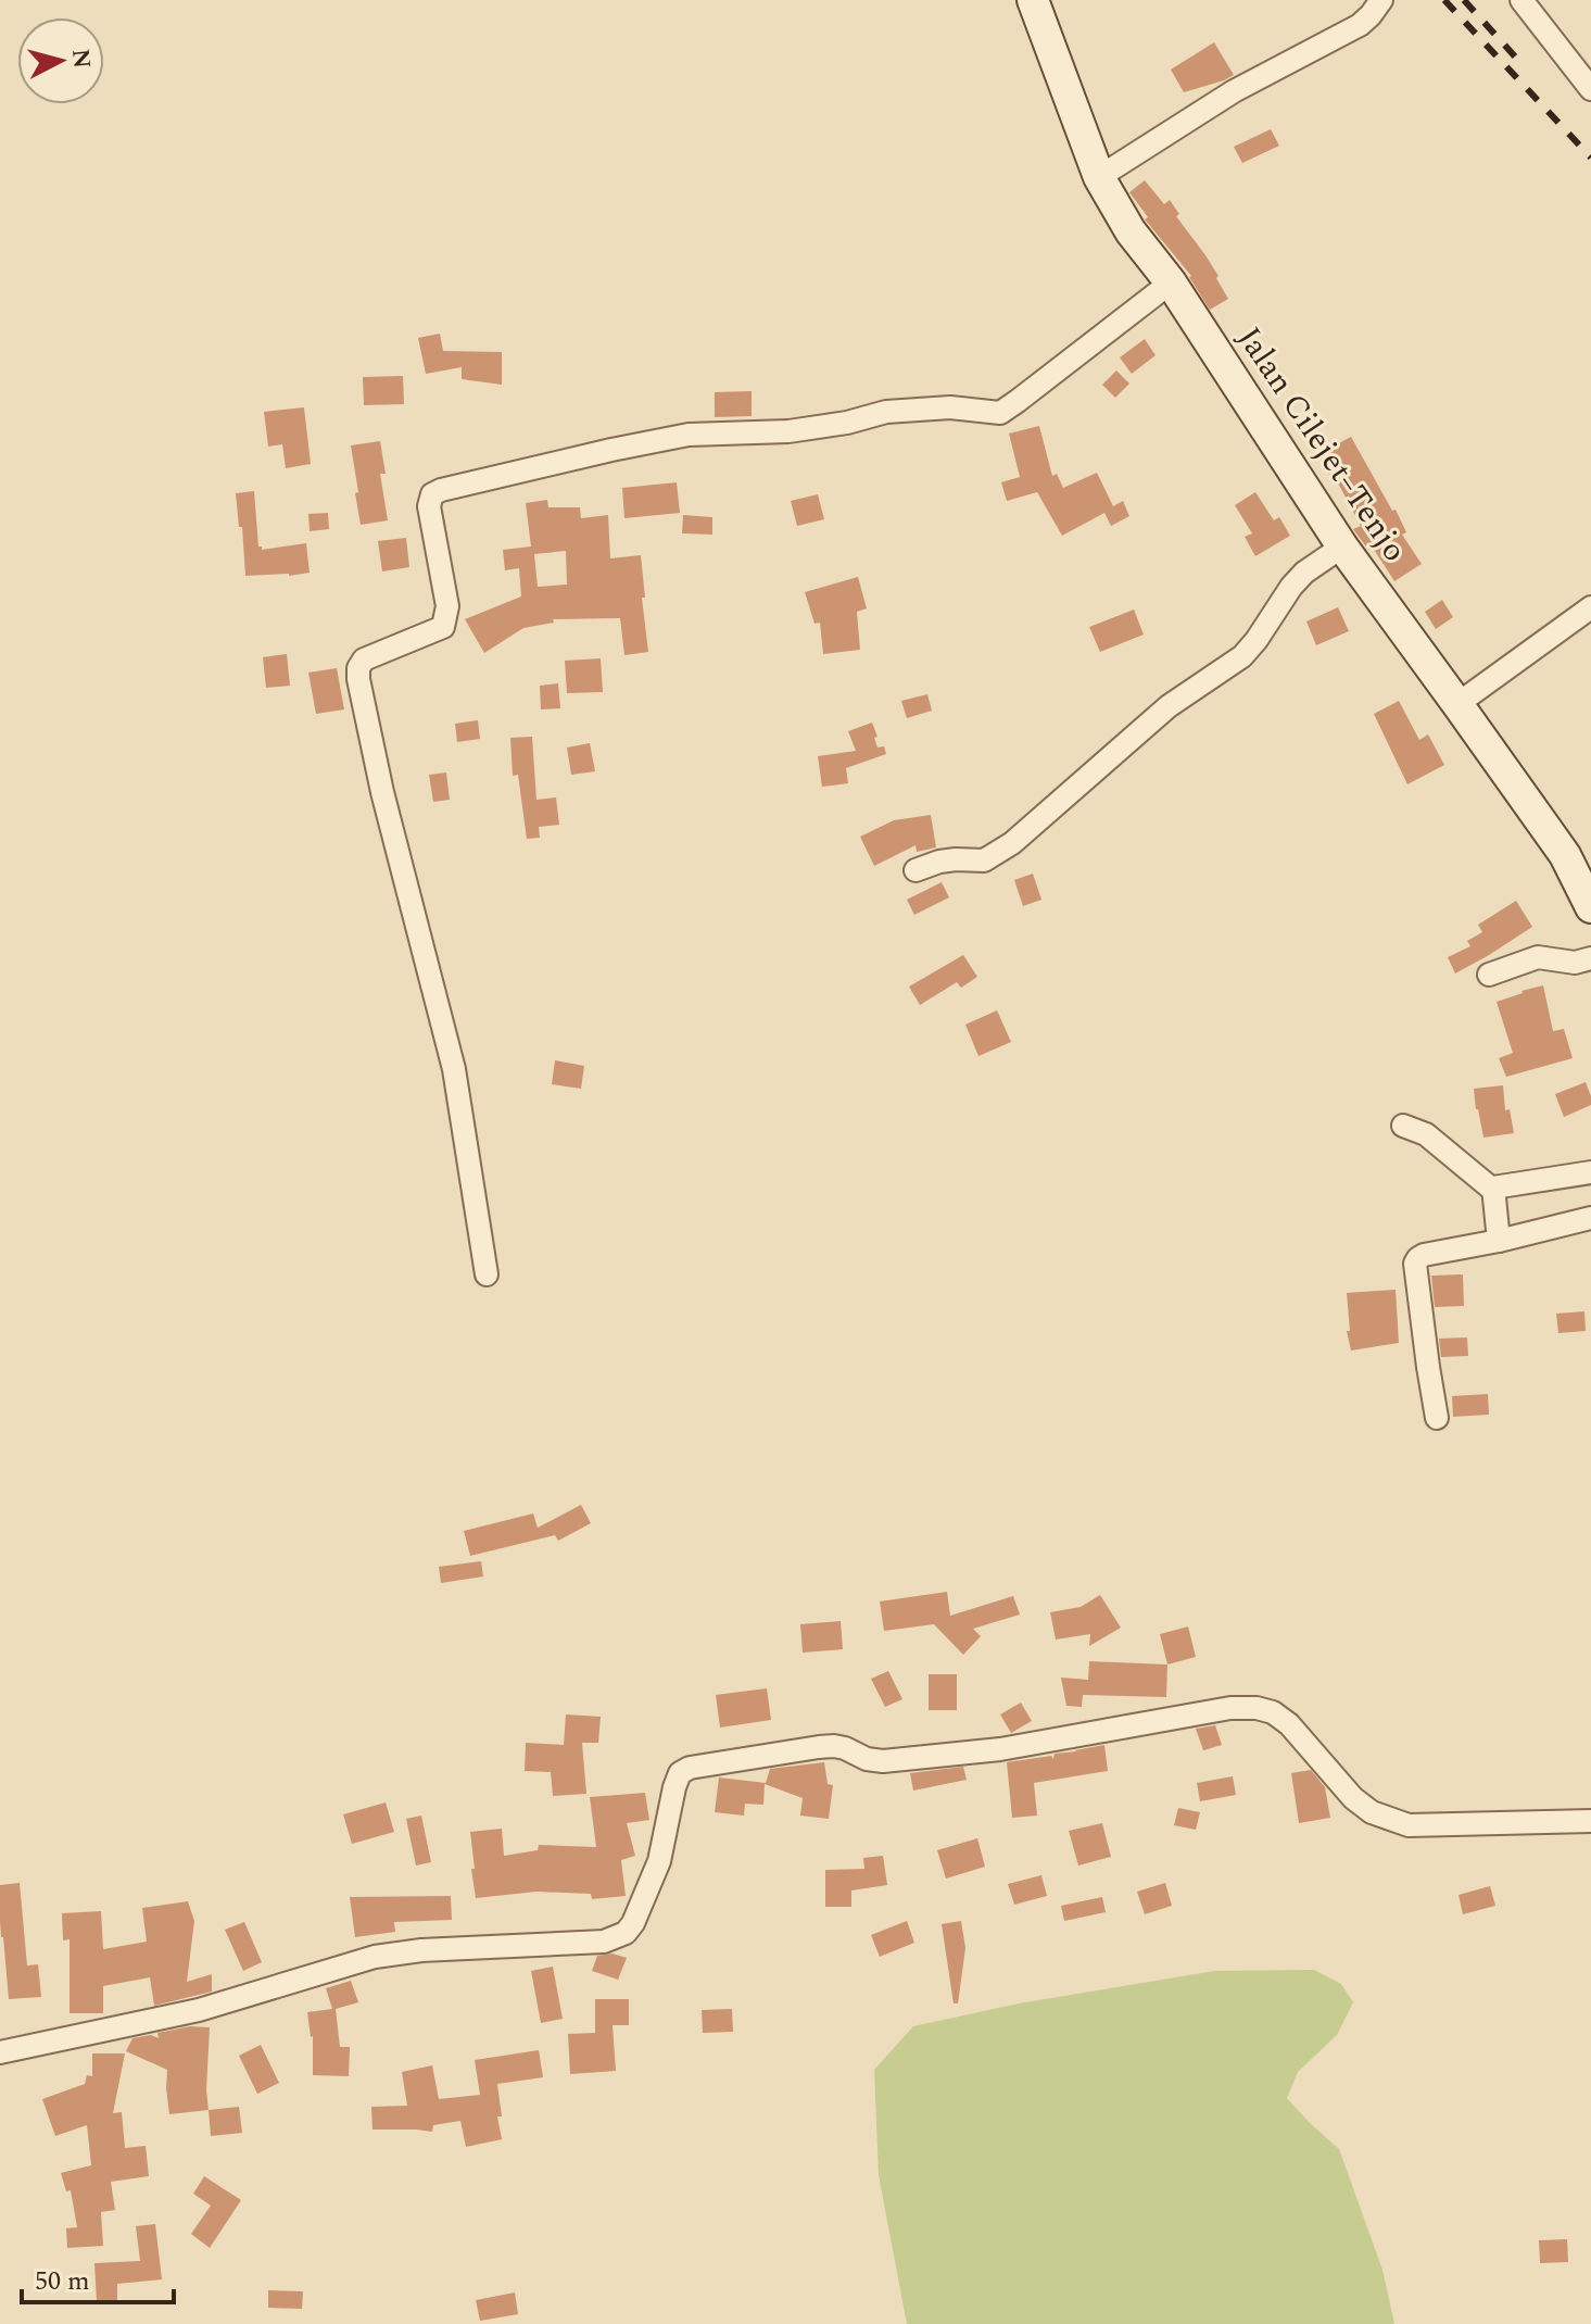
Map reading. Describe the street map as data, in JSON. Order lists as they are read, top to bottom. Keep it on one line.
{"streets":{"main road":["Jalan Cilejet–Tenjo"]},"scale_bar":"50 m","north":"right"}
